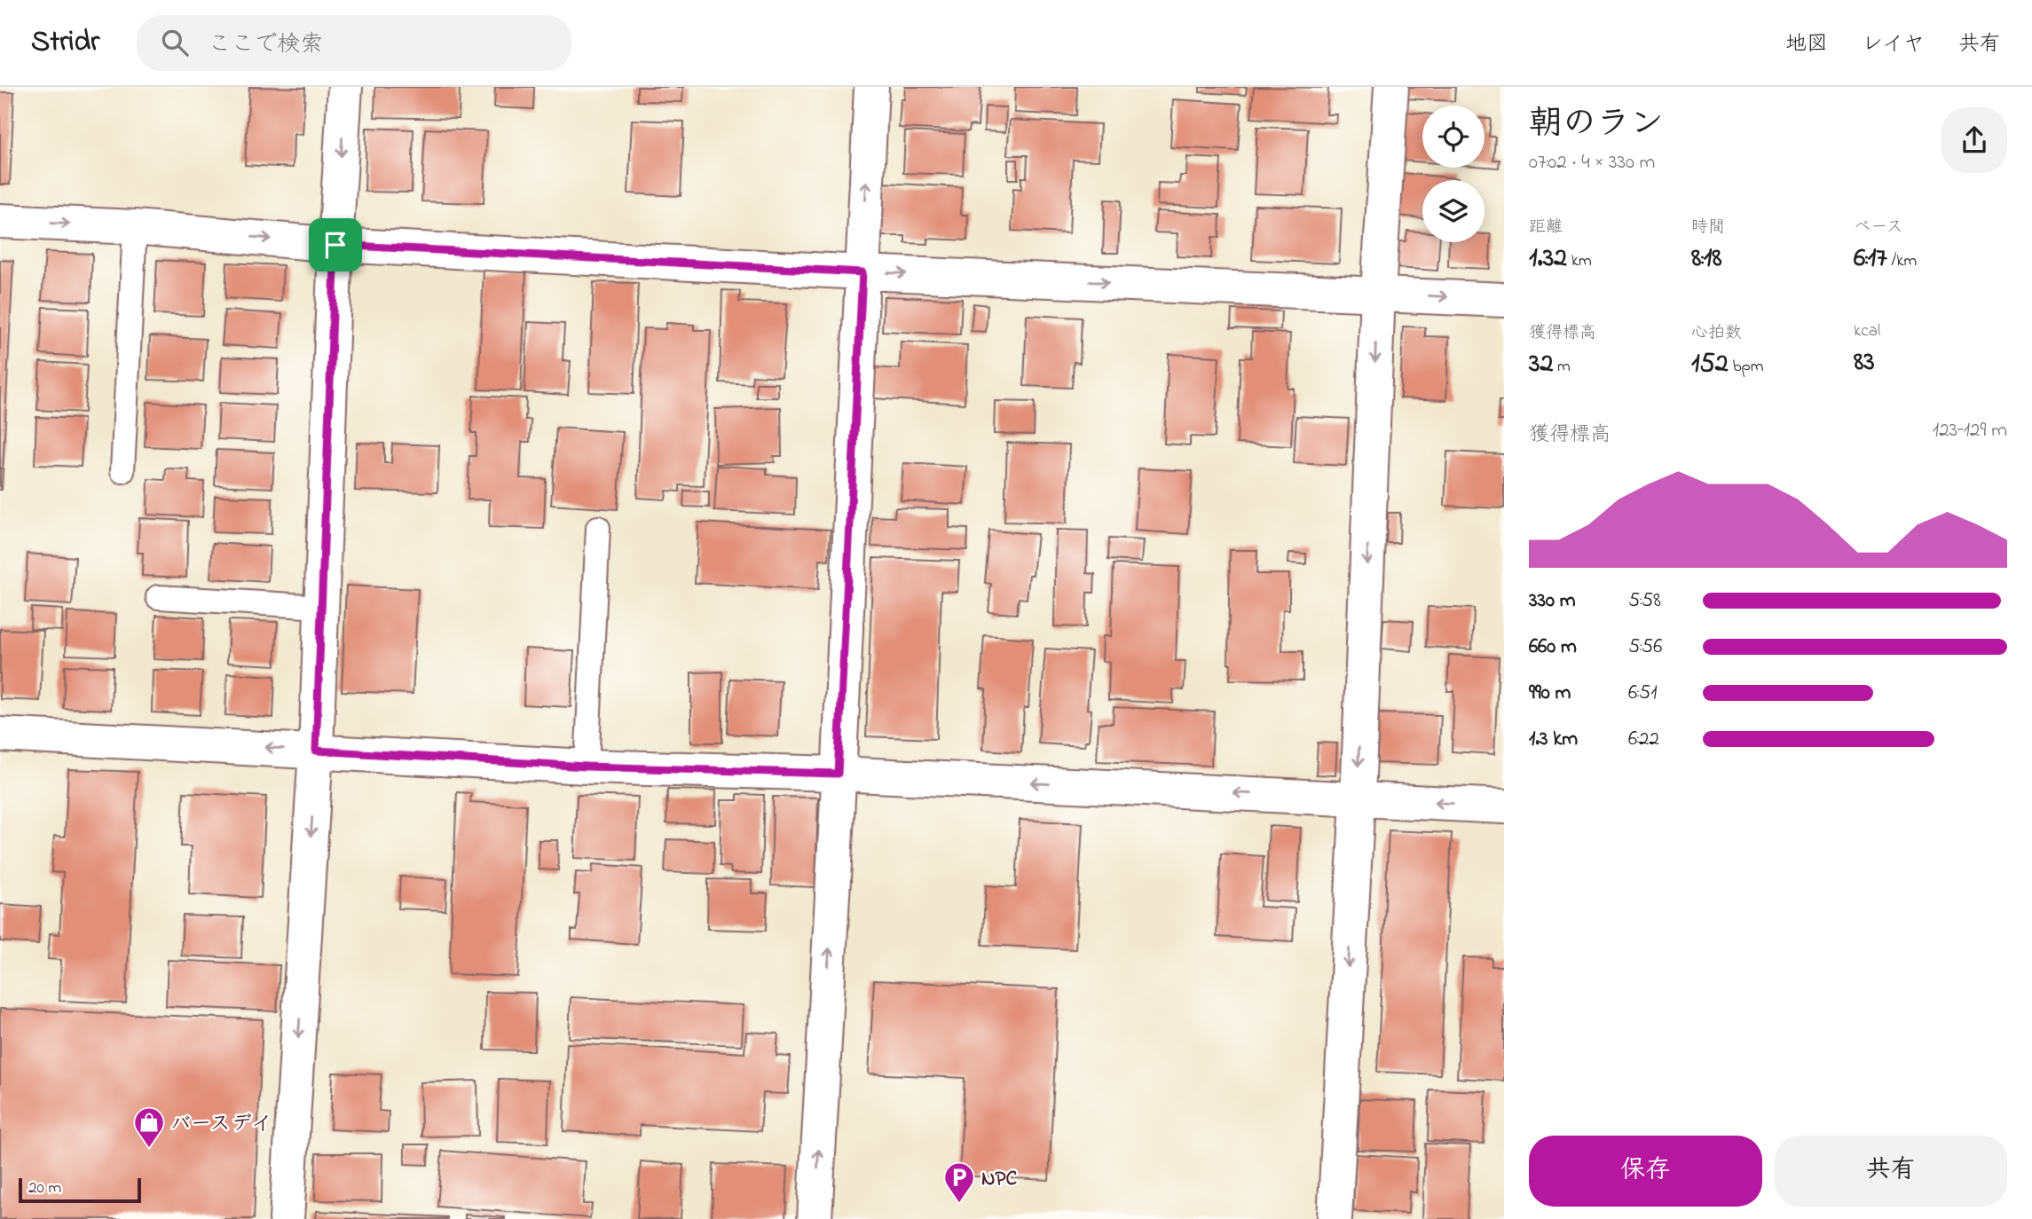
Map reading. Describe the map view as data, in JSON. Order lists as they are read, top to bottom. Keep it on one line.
{"places":{"shop":["バースデイ"],"parking":["NPC"]},"scale_bar":"20 m","page":{"header":"Stridr","search":"ここで検索","nav":["地図","レイヤ","共有"],"heading":["朝のラン","07:02 · 4 × 330 m"],"stats":[["距離","1.32 km"],["時間","8:18"],["ペース","6:17 /km"],["獲得標高","32 m"],["心拍数","152 bpm"],["kcal","83"]],"chart":["獲得標高","123–129 m"],"list":[{"name":"330 m","note":"5:58"},{"name":"660 m","note":"5:56"},{"name":"990 m","note":"6:51"},{"name":"1.3 km","note":"6:22"}],"buttons":["保存","共有"],"scale":"20 m"}}
